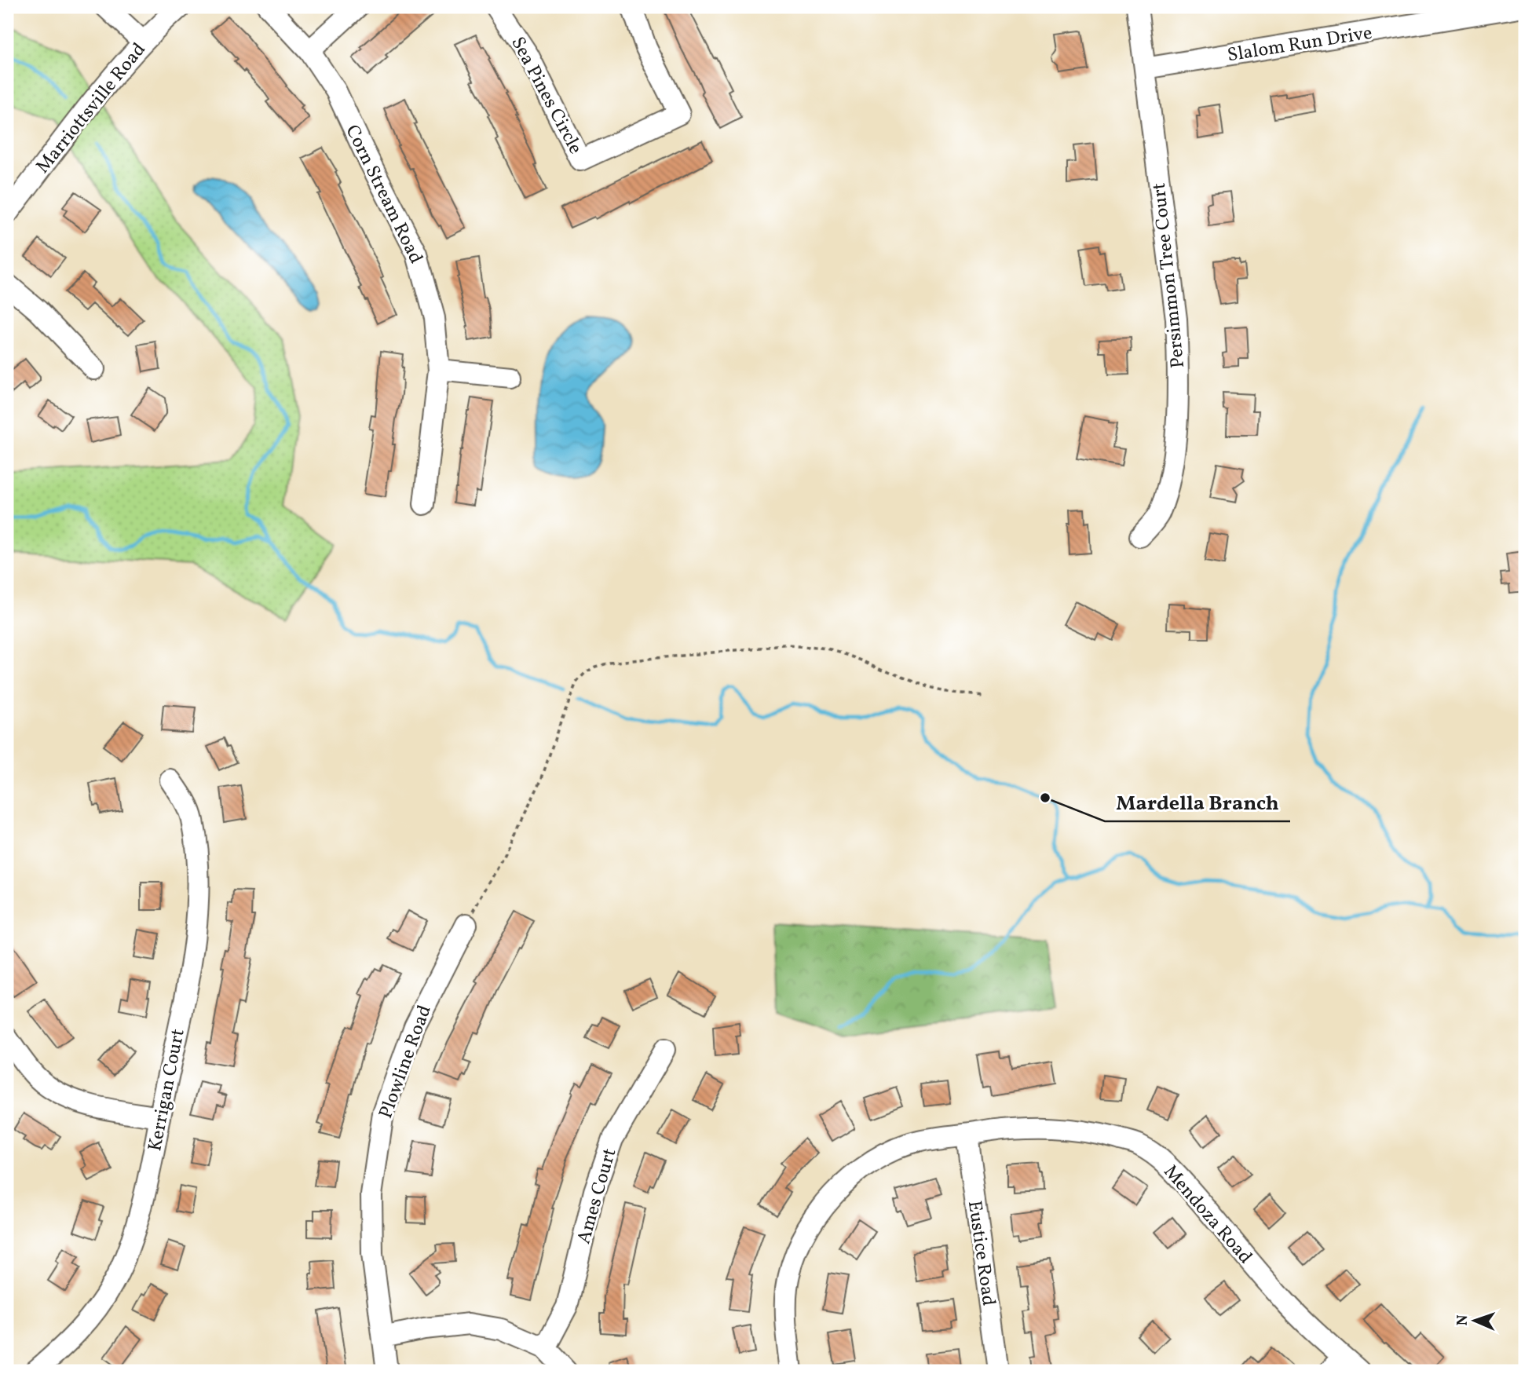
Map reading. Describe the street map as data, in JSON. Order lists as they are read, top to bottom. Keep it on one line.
{"streets":{"street":["Slalom Run Drive","Sea Pines Circle","Marriottsville Road","Corn Stream Road","Persimmon Tree Court","Plowline Road","Kerrigan Court","Ames Court","Mendoza Road","Eustice Road"]},"crossings":[["Slalom Run Drive","Persimmon Tree Court"],["Mendoza Road","Eustice Road"]],"places":["Mardella Branch"],"north":"left"}
